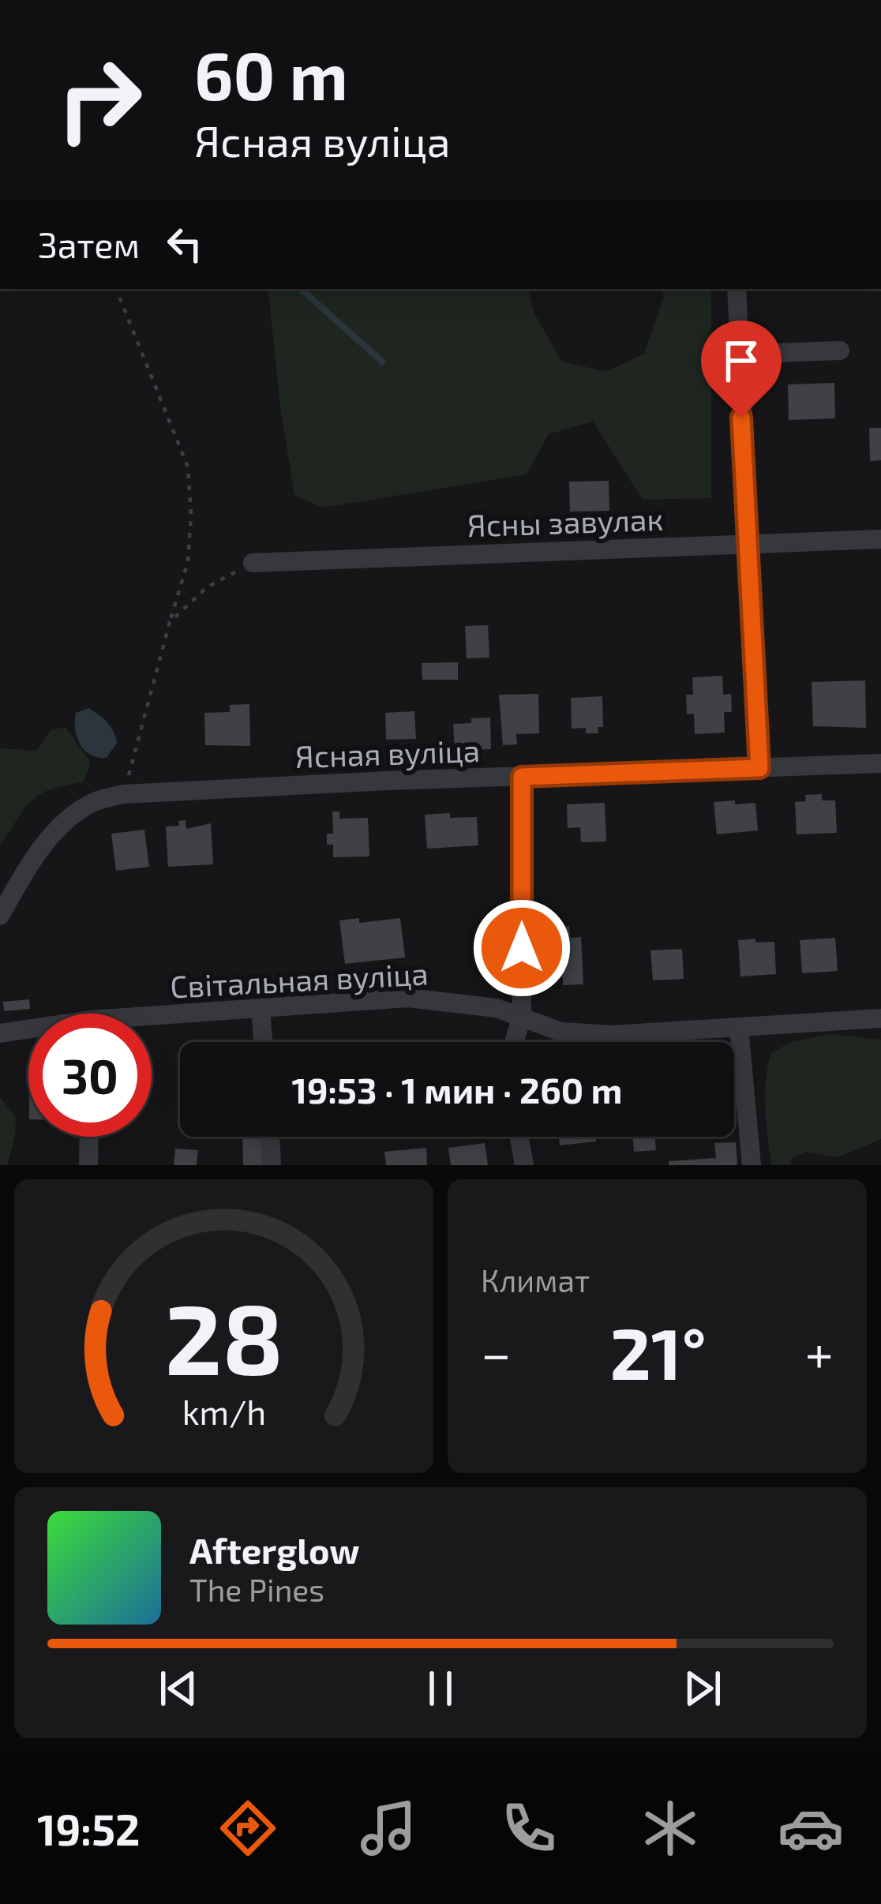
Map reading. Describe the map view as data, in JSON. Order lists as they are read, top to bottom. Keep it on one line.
{"streets":{"street":["Ясны завулак","Ясная вуліца","Світальная вуліца"]},"page":{"turn":["60 m","Ясная вуліца"],"then":"Затем","limit":"30","trip":"19:53 · 1 мин · 260 m","tile":"Климат","heat":["−","21°","+"],"song":["Afterglow","The Pines"],"tabs":"19:52","gauge":["28","km/h"]}}
